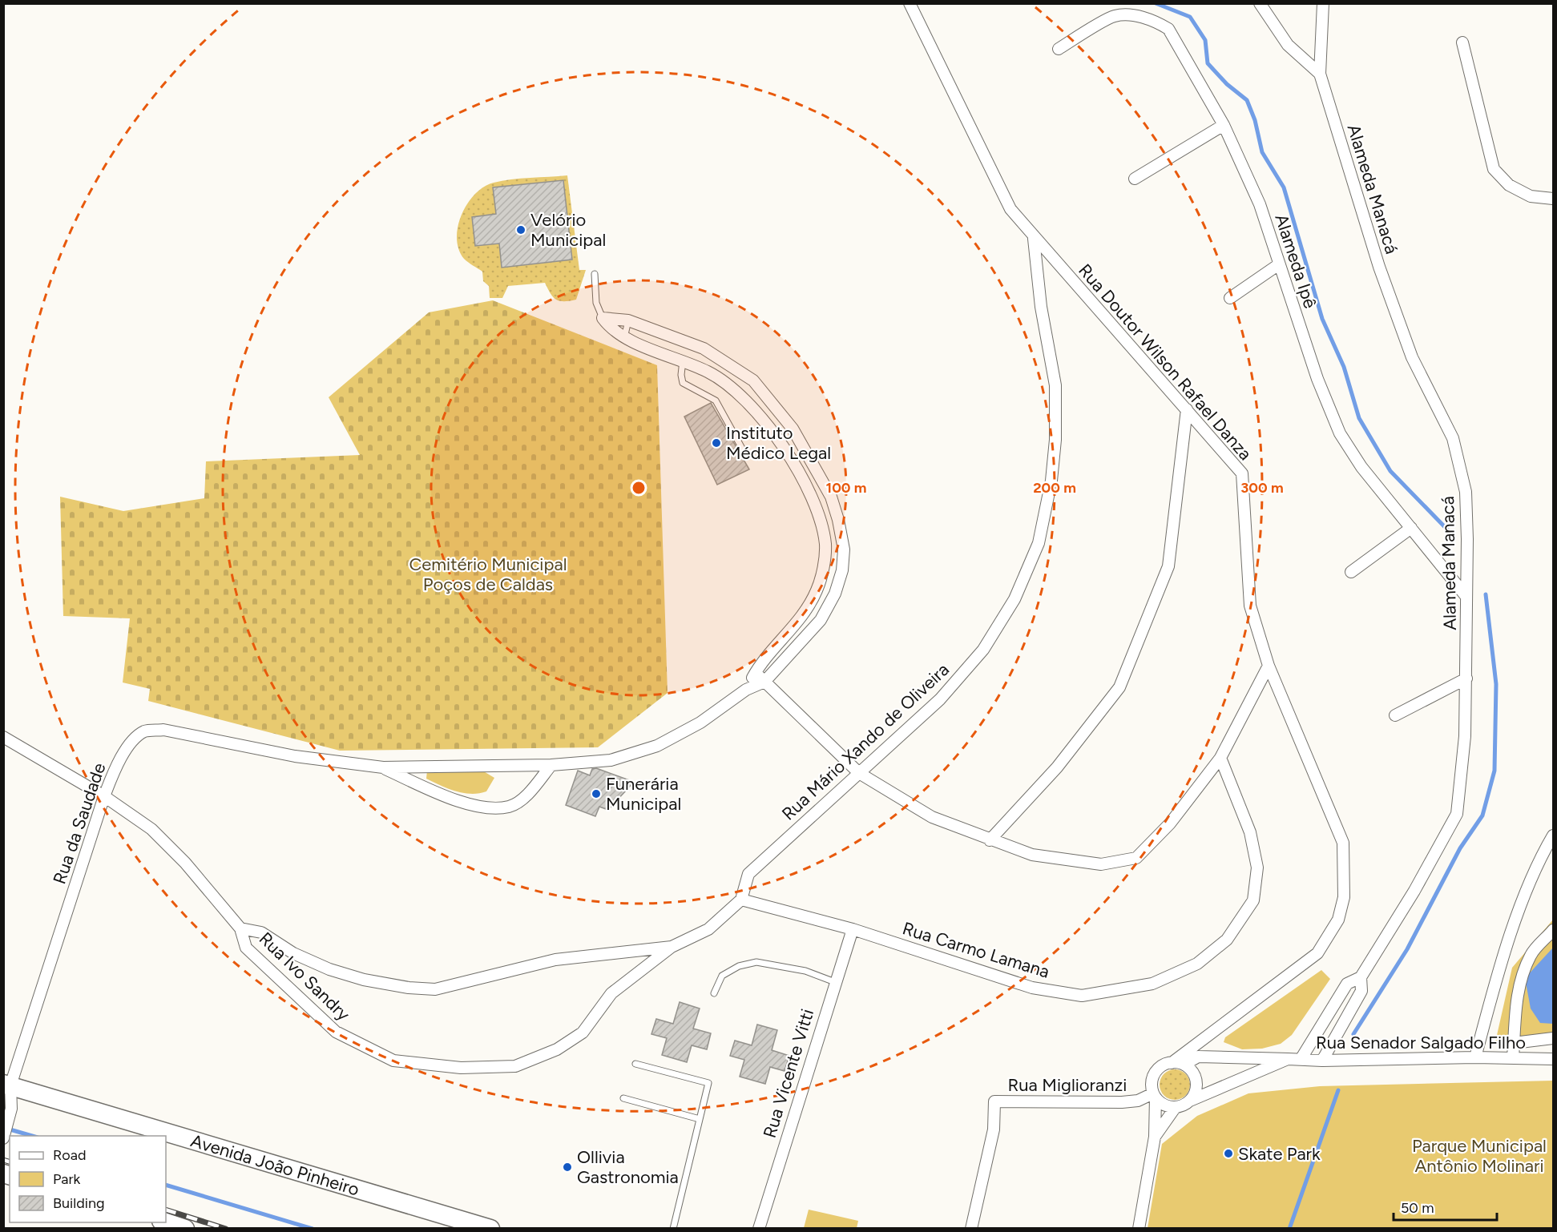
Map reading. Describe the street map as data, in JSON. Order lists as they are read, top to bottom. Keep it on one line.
{"streets":{"main road":["Avenida João Pinheiro"],"street":["Alameda Manacá","Alameda Ipê","Rua Doutor Wilson Rafael Danza","Rua Mário Xando de Oliveira","Rua da Saudade","Rua Carmo Lamana","Rua Ivo Sandry","Rua Senador Salgado Filho","Rua Vicente Vitti","Rua Miglioranzi"]},"crossings":[["Alameda Manacá","Alameda Ipê"],["Alameda Manacá","Rua Senador Salgado Filho"],["Rua Doutor Wilson Rafael Danza","Rua Mário Xando de Oliveira"],["Rua Doutor Wilson Rafael Danza","Rua Miglioranzi"],["Rua Mário Xando de Oliveira","Rua Carmo Lamana"],["Rua da Saudade","Rua Ivo Sandry"],["Rua da Saudade","Avenida João Pinheiro"],["Rua Carmo Lamana","Rua Vicente Vitti"]],"parks":["Cemitério Municipal Poços de Caldas","Parque Municipal Antônio Molinari"],"places":["Velório Municipal","Instituto Médico Legal","Funerária Municipal","Skate Park","Ollivia Gastronomia"],"legend":["Road","Park","Building"],"scale_bar":"50 m","rings":["100 m","200 m","300 m"]}
